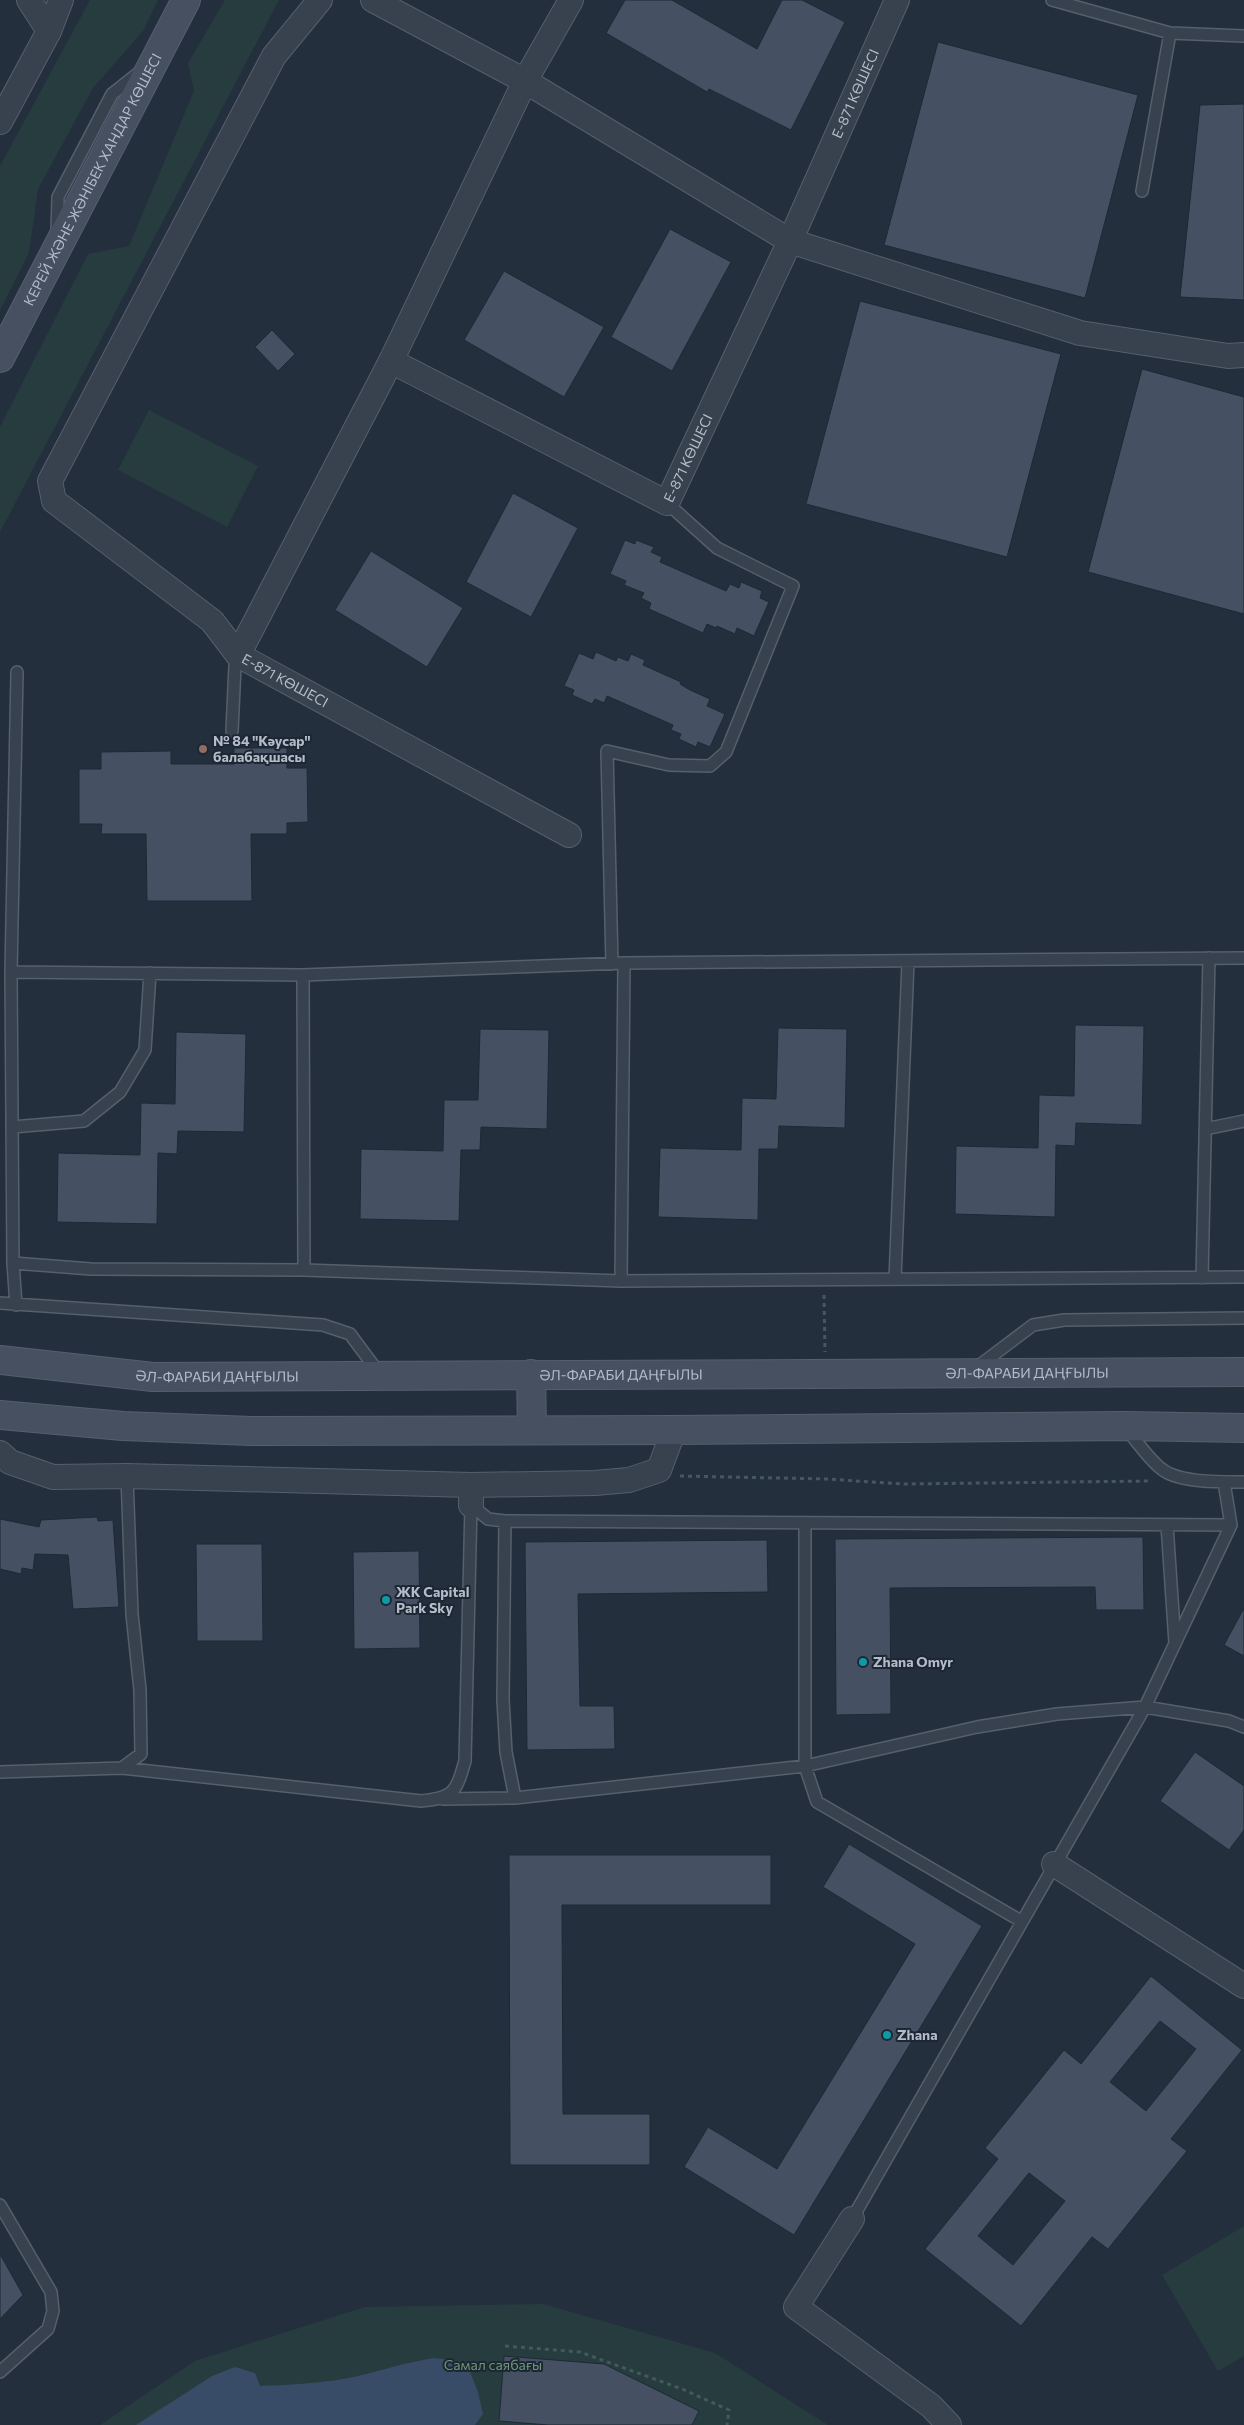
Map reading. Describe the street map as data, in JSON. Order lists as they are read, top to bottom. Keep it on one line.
{"streets":{"main road":["КЕРЕЙ ЖӘНЕ ЖӘНІБЕК ХАНДАР КӨШЕСІ","ӘЛ-ФАРАБИ ДАҢҒЫЛЫ"],"street":["Е-871 КӨШЕСІ"]},"parks":["Самал саябағы"],"places":["№ 84 \"Кәусар\" балабақшасы","ЖК Capital Park Sky","Zhana Omyr","Zhana"]}
